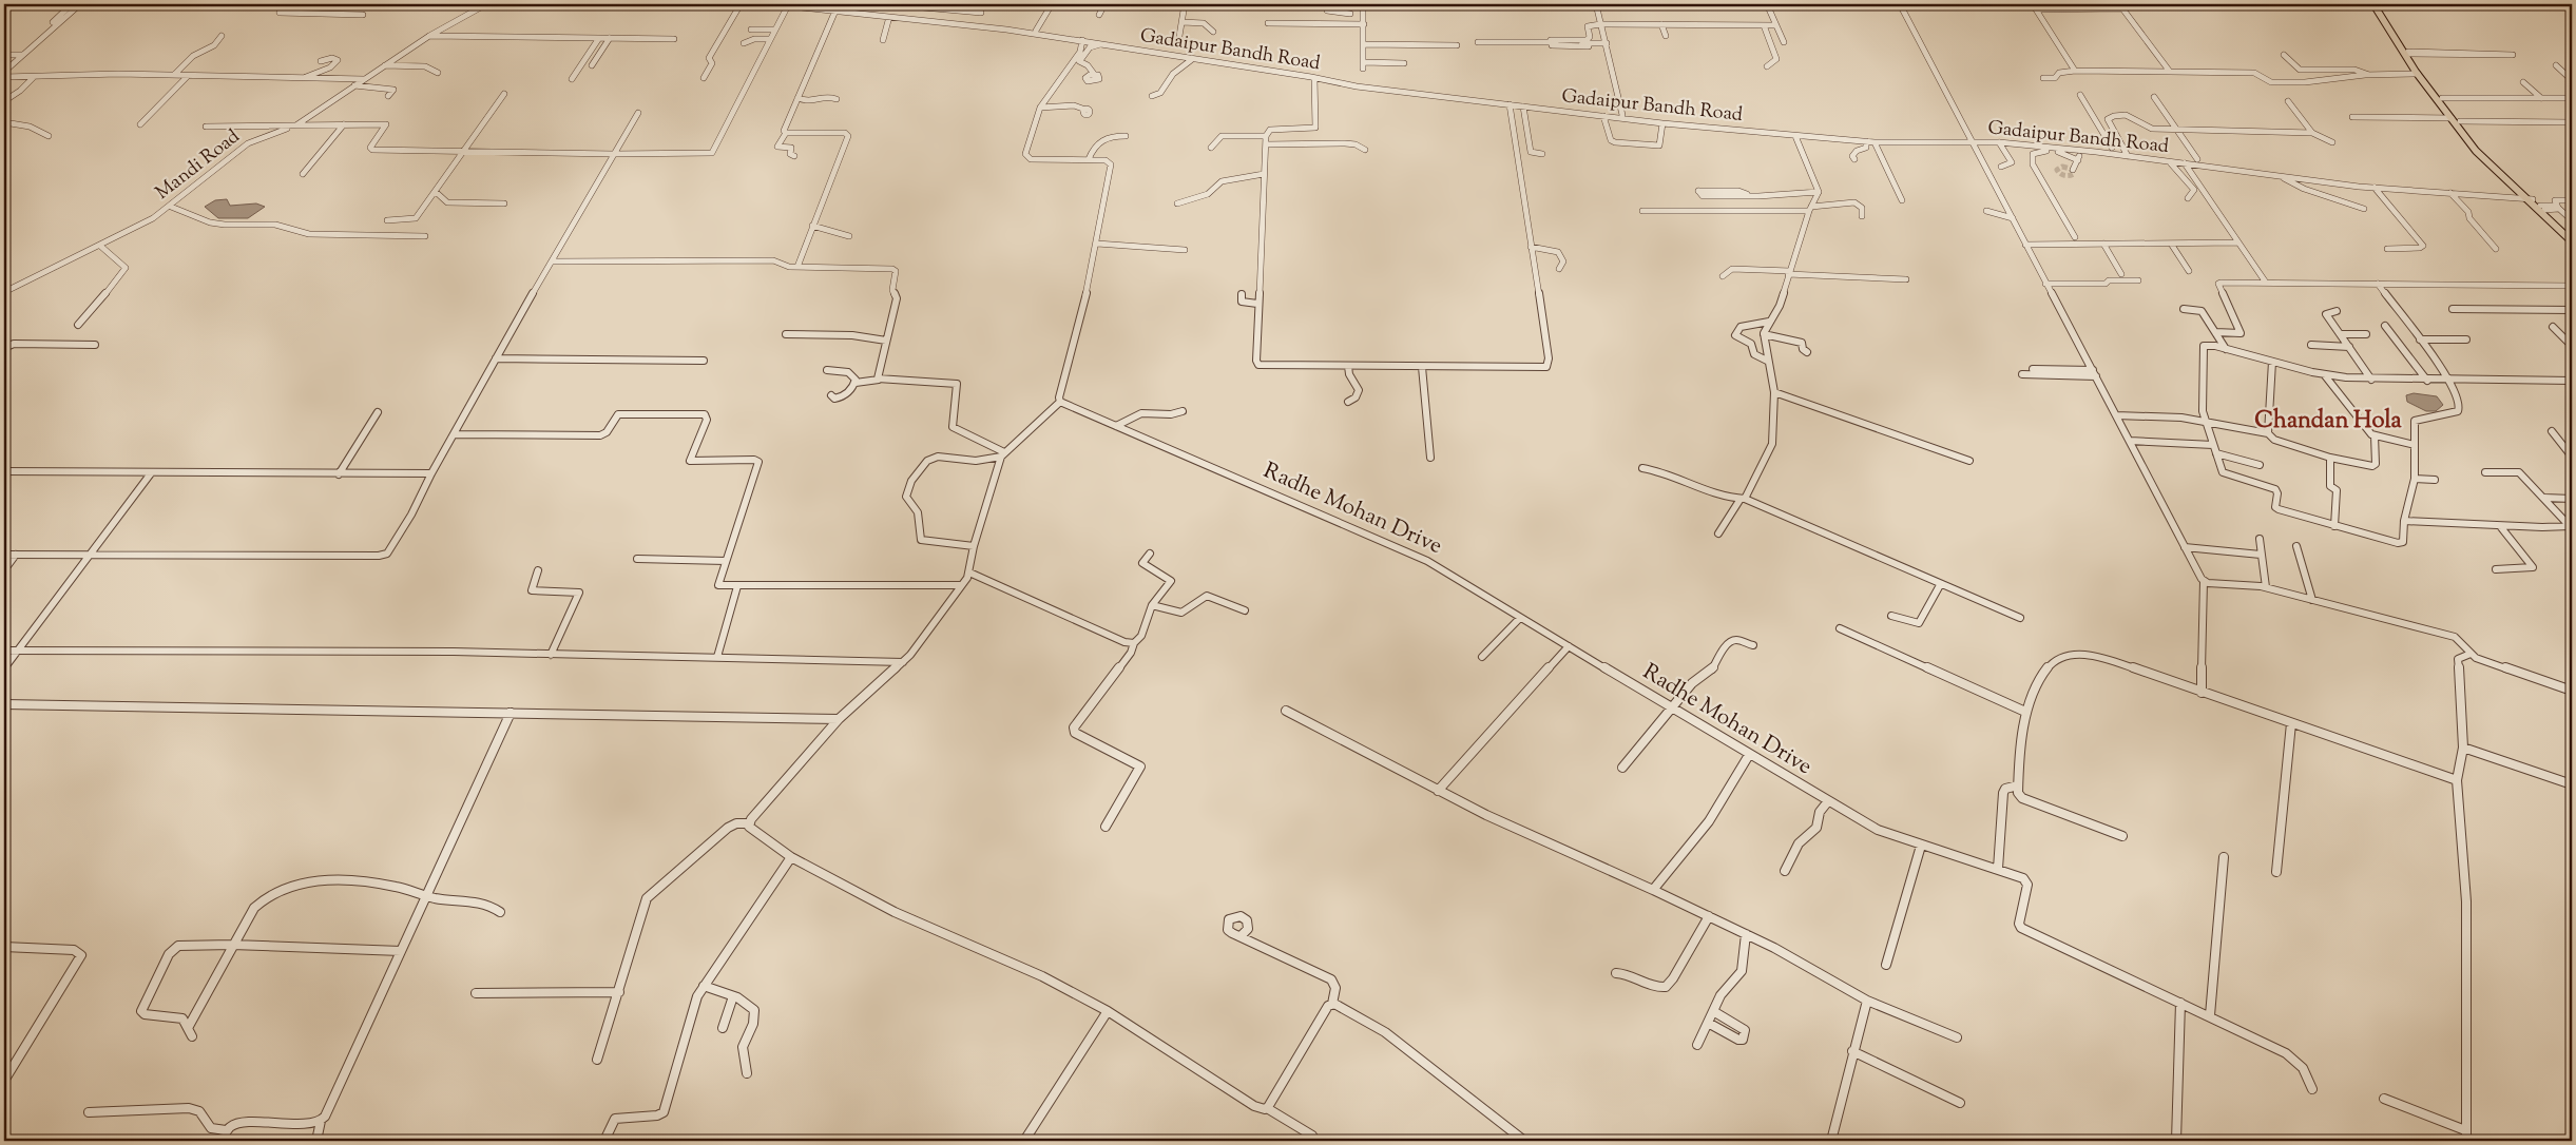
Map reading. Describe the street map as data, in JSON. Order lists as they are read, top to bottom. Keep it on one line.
{"streets":{"street":["Gadaipur Bandh Road","Mandi Road","Radhe Mohan Drive"]},"districts":["Chandan Hola"]}
